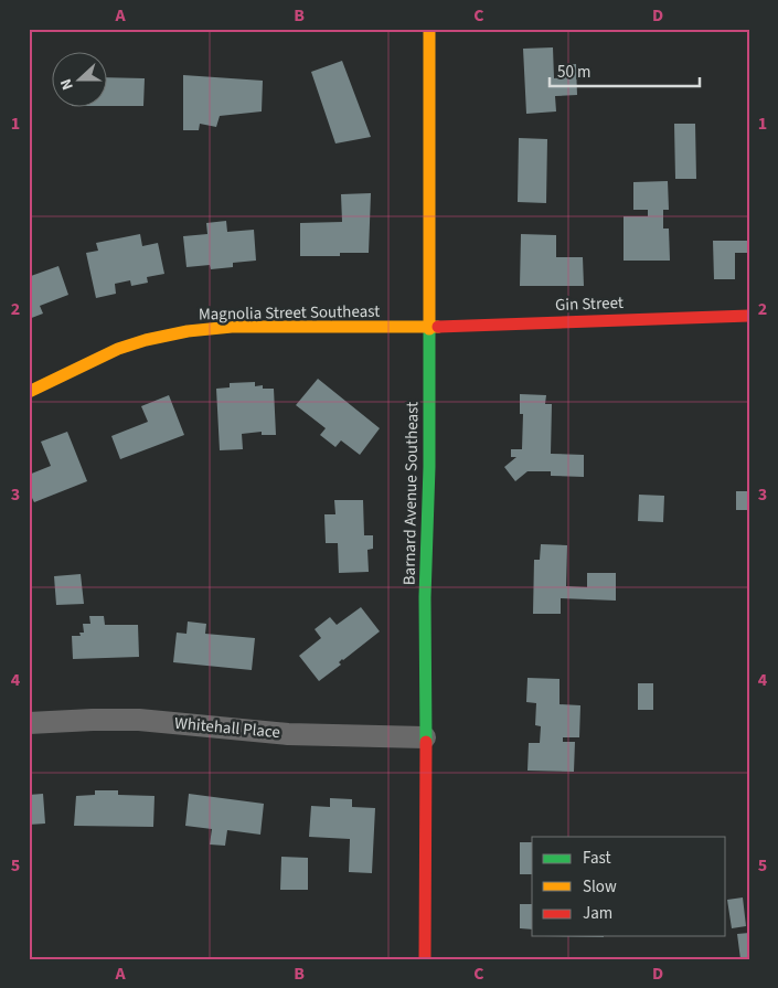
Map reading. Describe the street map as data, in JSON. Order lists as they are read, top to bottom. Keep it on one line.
{"streets":{"street":["Gin Street","Magnolia Street Southeast","Barnard Avenue Southeast","Whitehall Place"]},"crossings":[["Gin Street","Magnolia Street Southeast"],["Gin Street","Barnard Avenue Southeast"],["Magnolia Street Southeast","Barnard Avenue Southeast"],["Barnard Avenue Southeast","Whitehall Place"]],"legend":["Fast","Slow","Jam"],"scale_bar":"50 m","north":"left","grid":{"columns":["A","B","C","D"],"rows":["1","2","3","4","5"]}}
